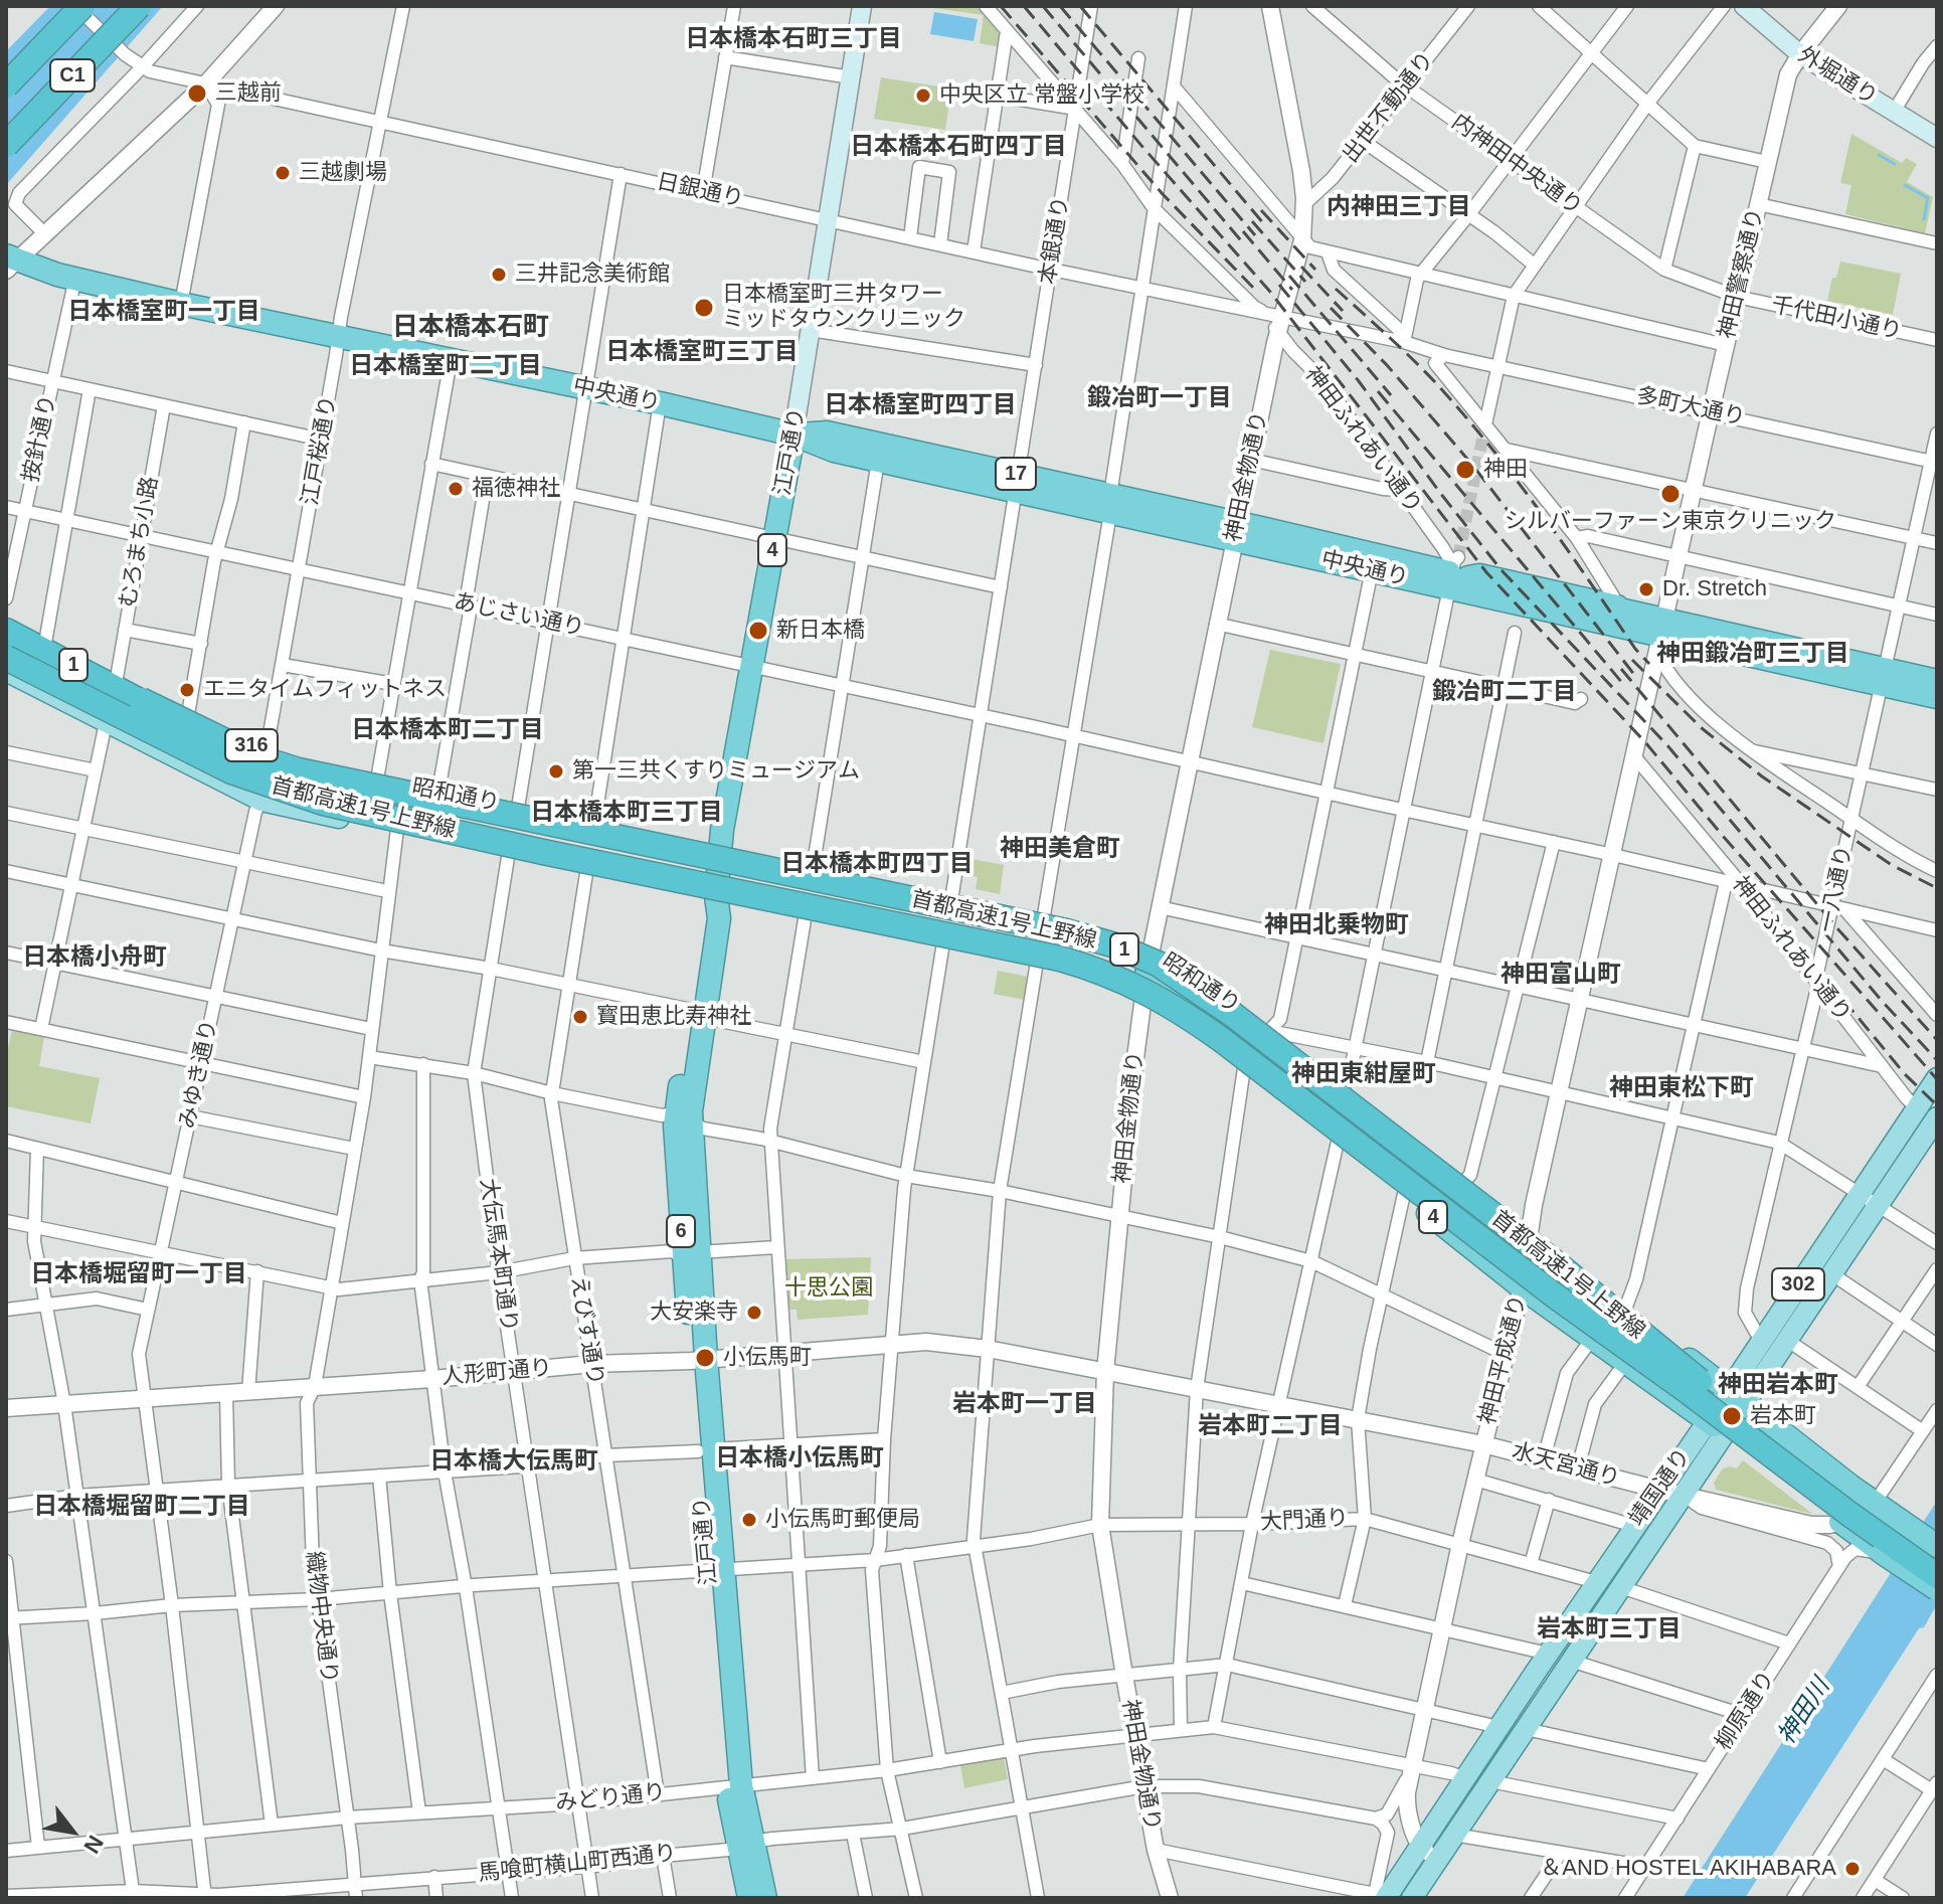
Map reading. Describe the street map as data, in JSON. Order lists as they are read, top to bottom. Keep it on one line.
{"streets":{"highway":["C1","中央通り","江戸通り","17","4","1","昭和通り","首都高速1号上野線","6"],"main road":["外堀通り","316","302","靖国通り"],"street":["出世不動通り","内神田中央通り","日銀通り","本銀通り","神田警察通り","千代田小通り","多町大通り","按針通り","神田ふれあい通り","江戸桜通り","神田金物通り","むろまち小路","あじさい通り","一八通り","みゆき通り","大伝馬本町通り","えびす通り","神田平成通り","人形町通り","水天宮通り","大門通り","織物中央通り","柳原通り","みどり通り","馬喰町横山町西通り"]},"crossings":[["外堀通り","神田警察通り"],["出世不動通り","内神田中央通り"],["出世不動通り","神田金物通り"],["内神田中央通り","神田警察通り"],["内神田中央通り","千代田小通り"],["日銀通り","本銀通り"],["日銀通り","多町大通り"],["日銀通り","神田ふれあい通り"],["日銀通り","江戸桜通り"],["日銀通り","江戸通り"],["日銀通り","神田金物通り"],["本銀通り","中央通り"],["本銀通り","神田ふれあい通り"],["本銀通り","あじさい通り"],["本銀通り","昭和通り"],["本銀通り","人形町通り"],["本銀通り","大門通り"],["本銀通り","みどり通り"],["本銀通り","馬喰町横山町西通り"],["神田警察通り","千代田小通り"],["神田警察通り","中央通り"],["神田警察通り","多町大通り"],["神田警察通り","神田平成通り"],["中央通り","按針通り"],["中央通り","神田ふれあい通り"],["中央通り","江戸桜通り"],["中央通り","江戸通り"],["中央通り","神田金物通り"],["中央通り","一八通り"],["中央通り","神田平成通り"],["多町大通り","一八通り"],["按針通り","あじさい通り"],["神田ふれあい通り","神田金物通り"],["神田ふれあい通り","あじさい通り"],["神田ふれあい通り","一八通り"],["神田ふれあい通り","神田平成通り"],["神田ふれあい通り","靖国通り"],["江戸桜通り","あじさい通り"],["江戸桜通り","昭和通り"],["江戸桜通り","みゆき通り"],["江戸通り","あじさい通り"],["江戸通り","昭和通り"],["江戸通り","人形町通り"],["江戸通り","大門通り"],["江戸通り","みどり通り"],["江戸通り","馬喰町横山町西通り"],["神田金物通り","あじさい通り"],["神田金物通り","昭和通り"],["神田金物通り","水天宮通り"],["神田金物通り","大門通り"],["神田金物通り","みどり通り"],["神田金物通り","馬喰町横山町西通り"],["むろまち小路","あじさい通り"],["むろまち小路","昭和通り"],["4","昭和通り"],["4","水天宮通り"],["あじさい通り","一八通り"],["あじさい通り","神田平成通り"],["昭和通り","みゆき通り"],["昭和通り","大伝馬本町通り"],["昭和通り","えびす通り"],["昭和通り","神田平成通り"],["昭和通り","水天宮通り"],["昭和通り","靖国通り"],["昭和通り","織物中央通り"],["一八通り","靖国通り"],["みゆき通り","人形町通り"],["みゆき通り","大門通り"],["みゆき通り","みどり通り"],["みゆき通り","馬喰町横山町西通り"],["大伝馬本町通り","人形町通り"],["大伝馬本町通り","大門通り"],["大伝馬本町通り","みどり通り"],["大伝馬本町通り","馬喰町横山町西通り"],["えびす通り","人形町通り"],["えびす通り","大門通り"],["えびす通り","みどり通り"],["神田平成通り","水天宮通り"],["神田平成通り","靖国通り"],["神田平成通り","大門通り"],["神田平成通り","みどり通り"],["人形町通り","水天宮通り"],["人形町通り","織物中央通り"],["水天宮通り","靖国通り"],["靖国通り","大門通り"],["靖国通り","みどり通り"],["大門通り","織物中央通り"],["織物中央通り","みどり通り"],["織物中央通り","馬喰町横山町西通り"]],"districts":["日本橋本石町三丁目","日本橋本石町四丁目","内神田三丁目","日本橋室町一丁目","日本橋本石町","日本橋室町三丁目","日本橋室町二丁目","鍛冶町一丁目","日本橋室町四丁目","神田鍛冶町三丁目","鍛冶町二丁目","日本橋本町二丁目","日本橋本町三丁目","神田美倉町","日本橋本町四丁目","神田北乗物町","日本橋小舟町","神田富山町","神田東紺屋町","神田東松下町","日本橋堀留町一丁目","神田岩本町","岩本町一丁目","岩本町二丁目","日本橋小伝馬町","日本橋大伝馬町","日本橋堀留町二丁目","岩本町三丁目"],"water":["神田川"],"parks":["十思公園"],"places":["三越前","中央区立 常盤小学校","三越劇場","三井記念美術館","日本橋室町三井タワー ミッドタウンクリニック","神田","福徳神社","シルバーファーン東京クリニック","Dr. Stretch","新日本橋","エニタイムフィットネス","第一三共くすりミュージアム","寳田恵比寿神社","大安楽寺","小伝馬町","岩本町","小伝馬町郵便局","＆AND HOSTEL AKIHABARA"],"north":"bottom right"}
